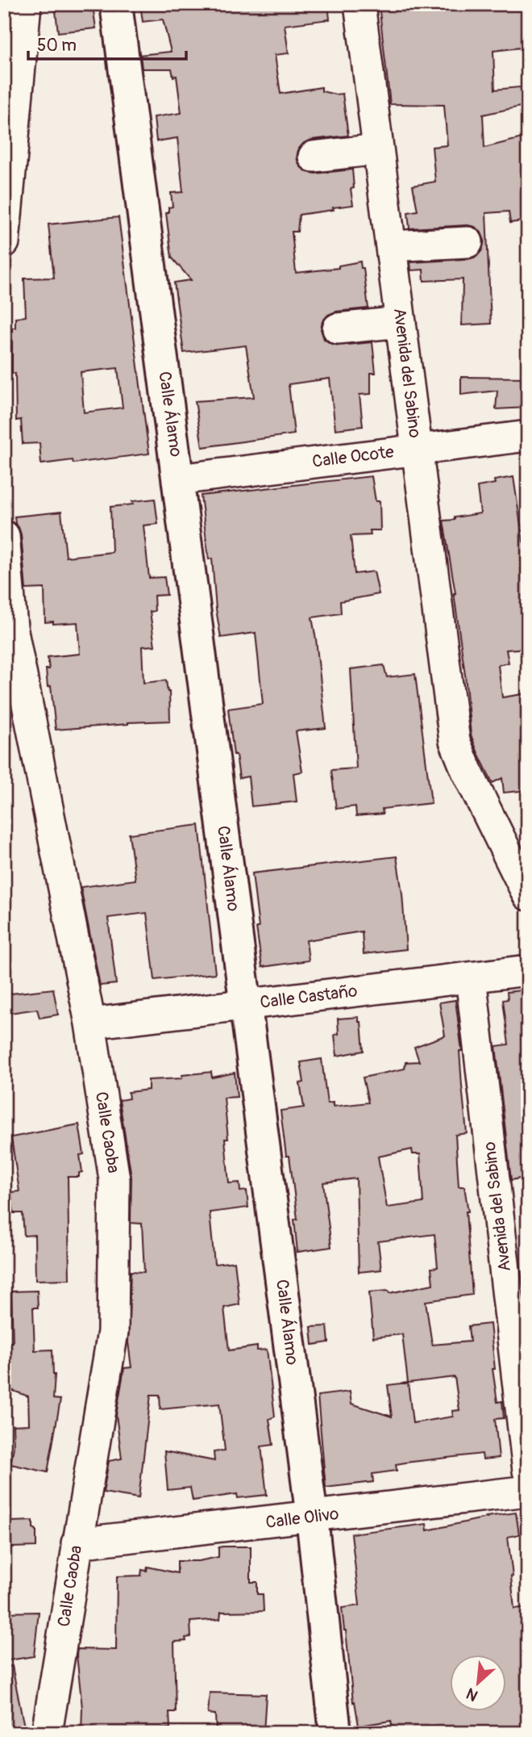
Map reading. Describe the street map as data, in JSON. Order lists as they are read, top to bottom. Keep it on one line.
{"streets":{"main road":["Calle Álamo"],"street":["Avenida del Sabino","Calle Ocote","Calle Castaño","Calle Caoba","Calle Olivo"]},"crossings":[["Avenida del Sabino","Calle Ocote"],["Avenida del Sabino","Calle Castaño"],["Calle Álamo","Calle Ocote"],["Calle Álamo","Calle Castaño"],["Calle Álamo","Calle Olivo"],["Calle Castaño","Calle Caoba"],["Calle Caoba","Calle Olivo"]],"scale_bar":"50 m","north":"bottom left"}
